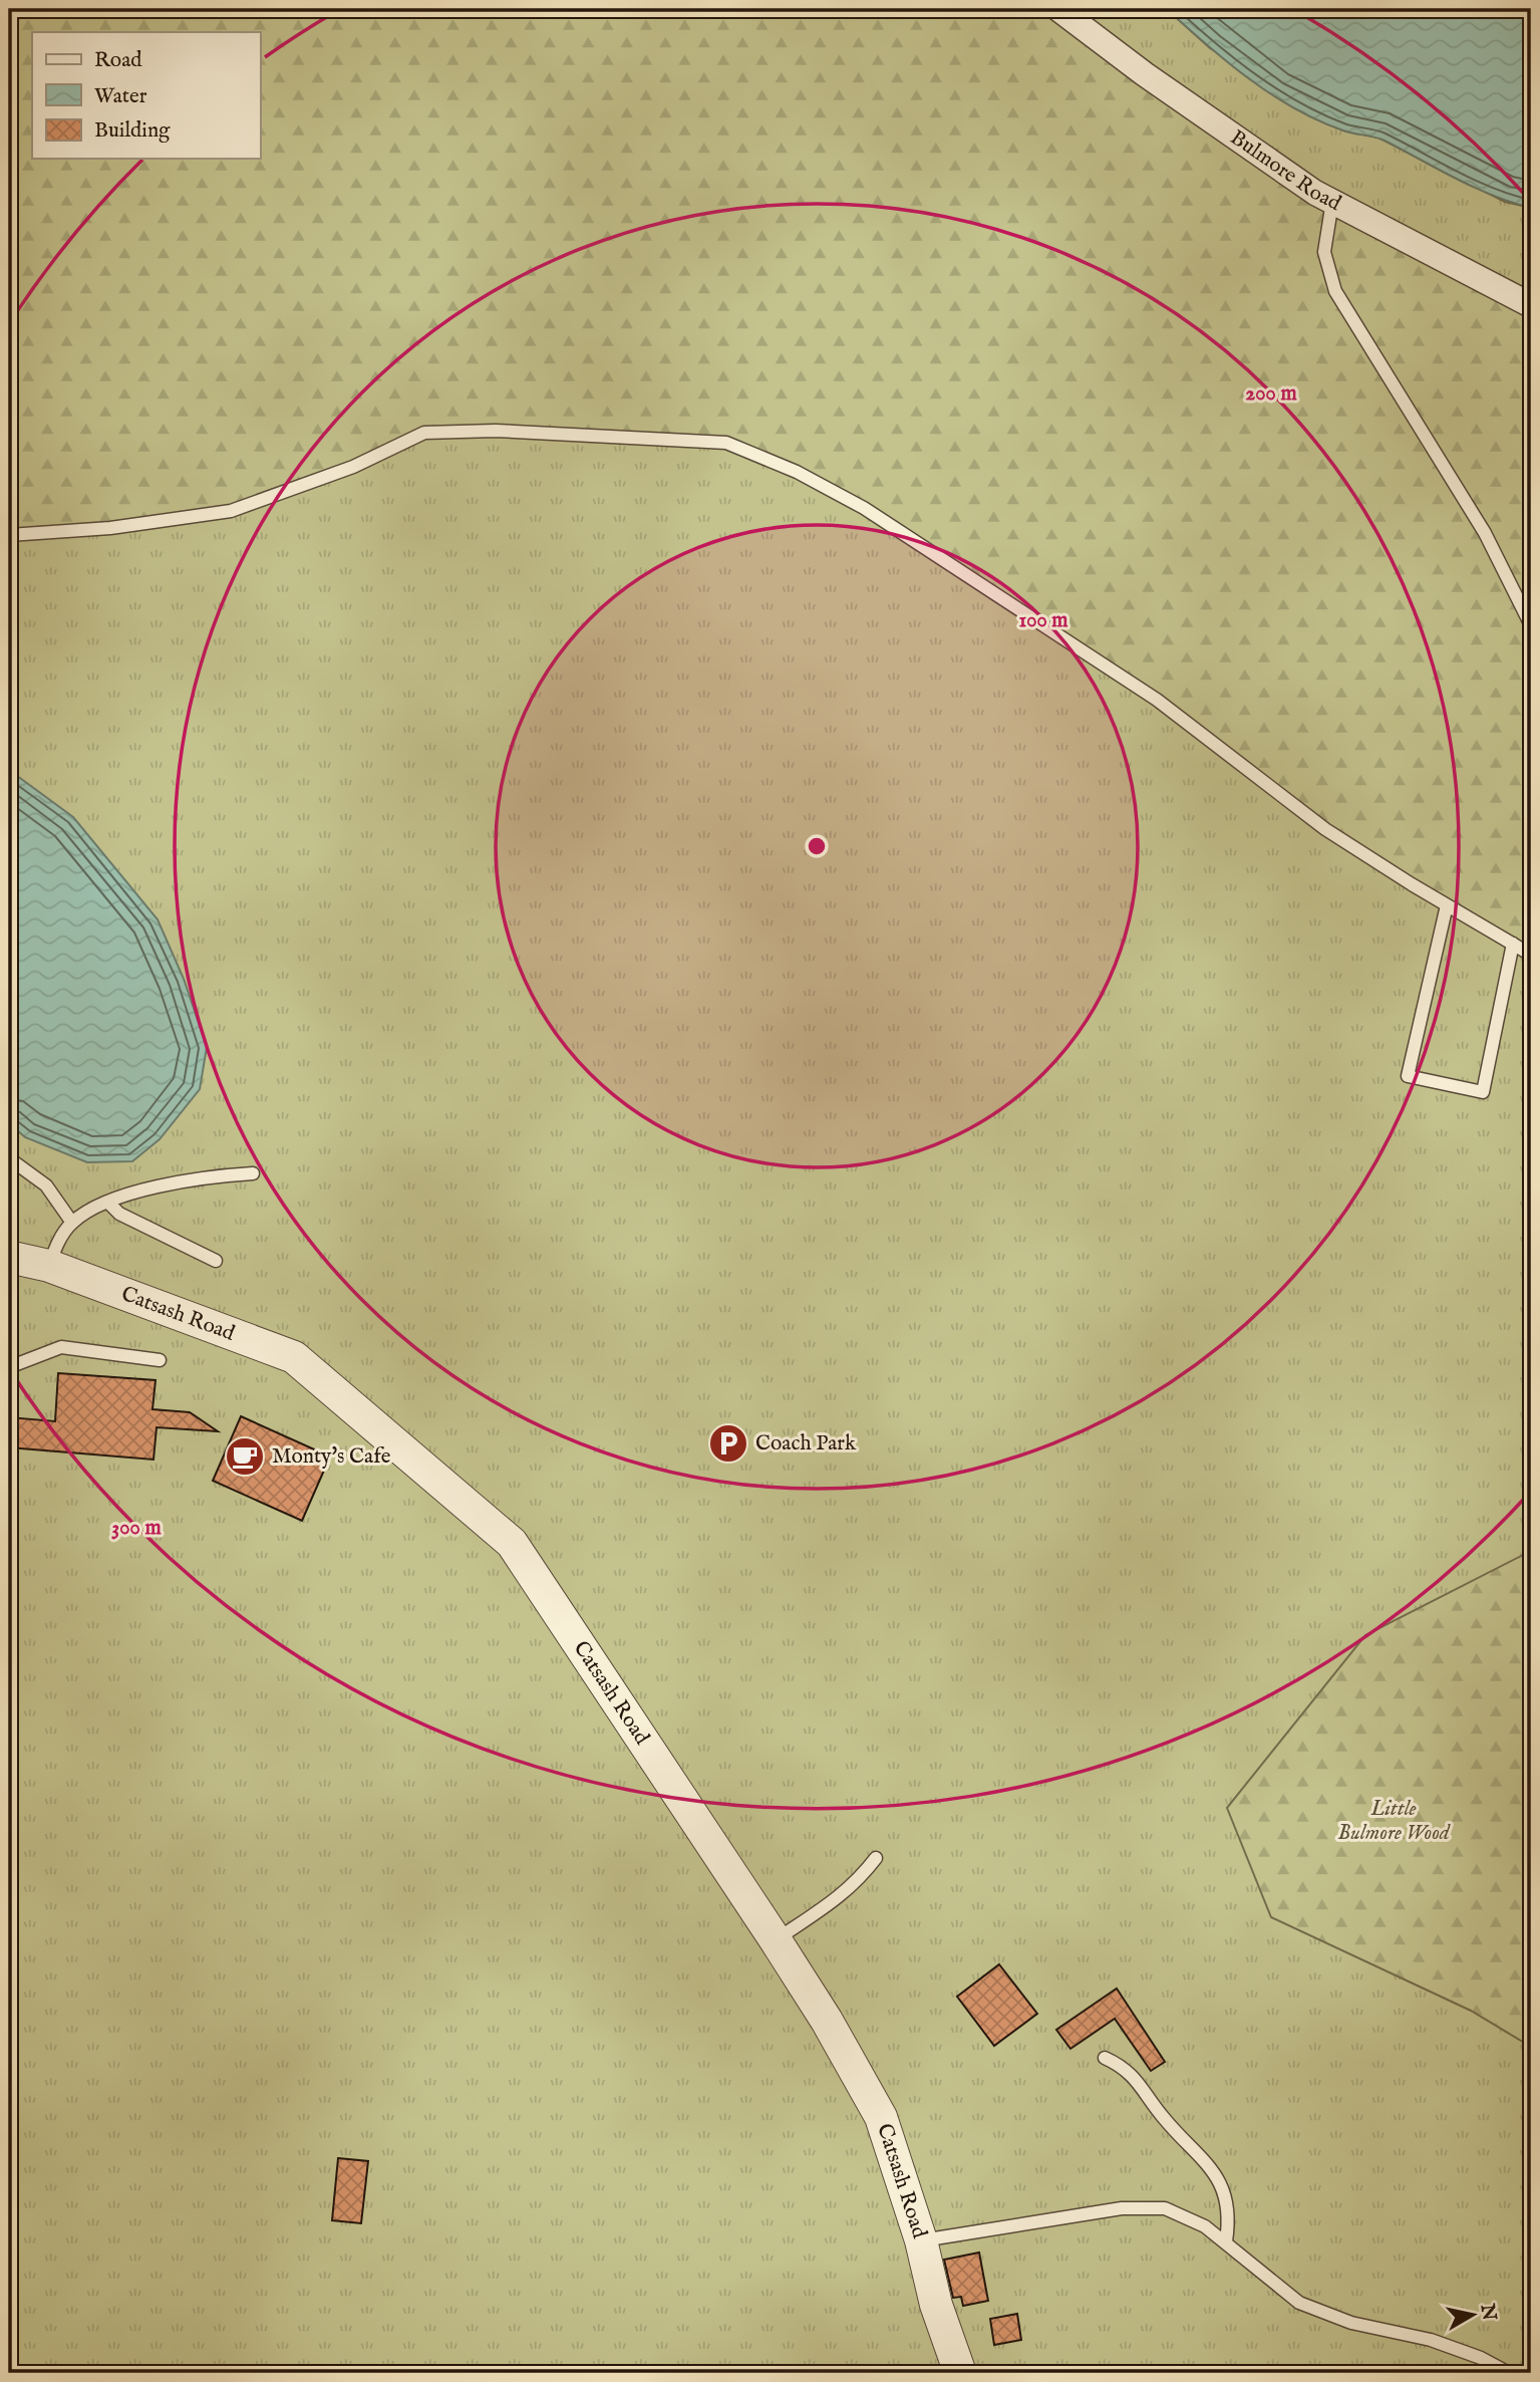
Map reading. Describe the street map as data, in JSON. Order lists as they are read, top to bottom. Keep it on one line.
{"streets":{"street":["Bulmore Road","Catsash Road"]},"parks":["Little Bulmore Wood"],"places":{"parking":["Coach Park"],"cafe":["Monty's Cafe"]},"legend":["Road","Water","Building"],"north":"right","rings":["200 m","100 m","300 m"]}
